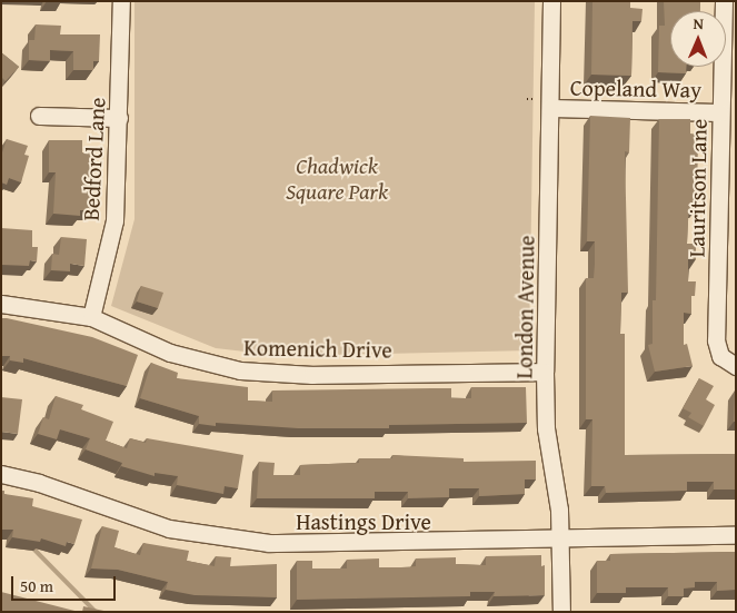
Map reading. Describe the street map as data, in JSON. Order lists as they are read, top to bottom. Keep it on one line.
{"streets":{"street":["Copeland Way","Bedford Lane","Lauritson Lane","London Avenue","Komenich Drive","Hastings Drive"]},"crossings":[["Copeland Way","Lauritson Lane"],["Copeland Way","London Avenue"],["Bedford Lane","Komenich Drive"],["London Avenue","Komenich Drive"],["London Avenue","Hastings Drive"]],"parks":["Chadwick Square Park"],"scale_bar":"50 m","north":"top"}
